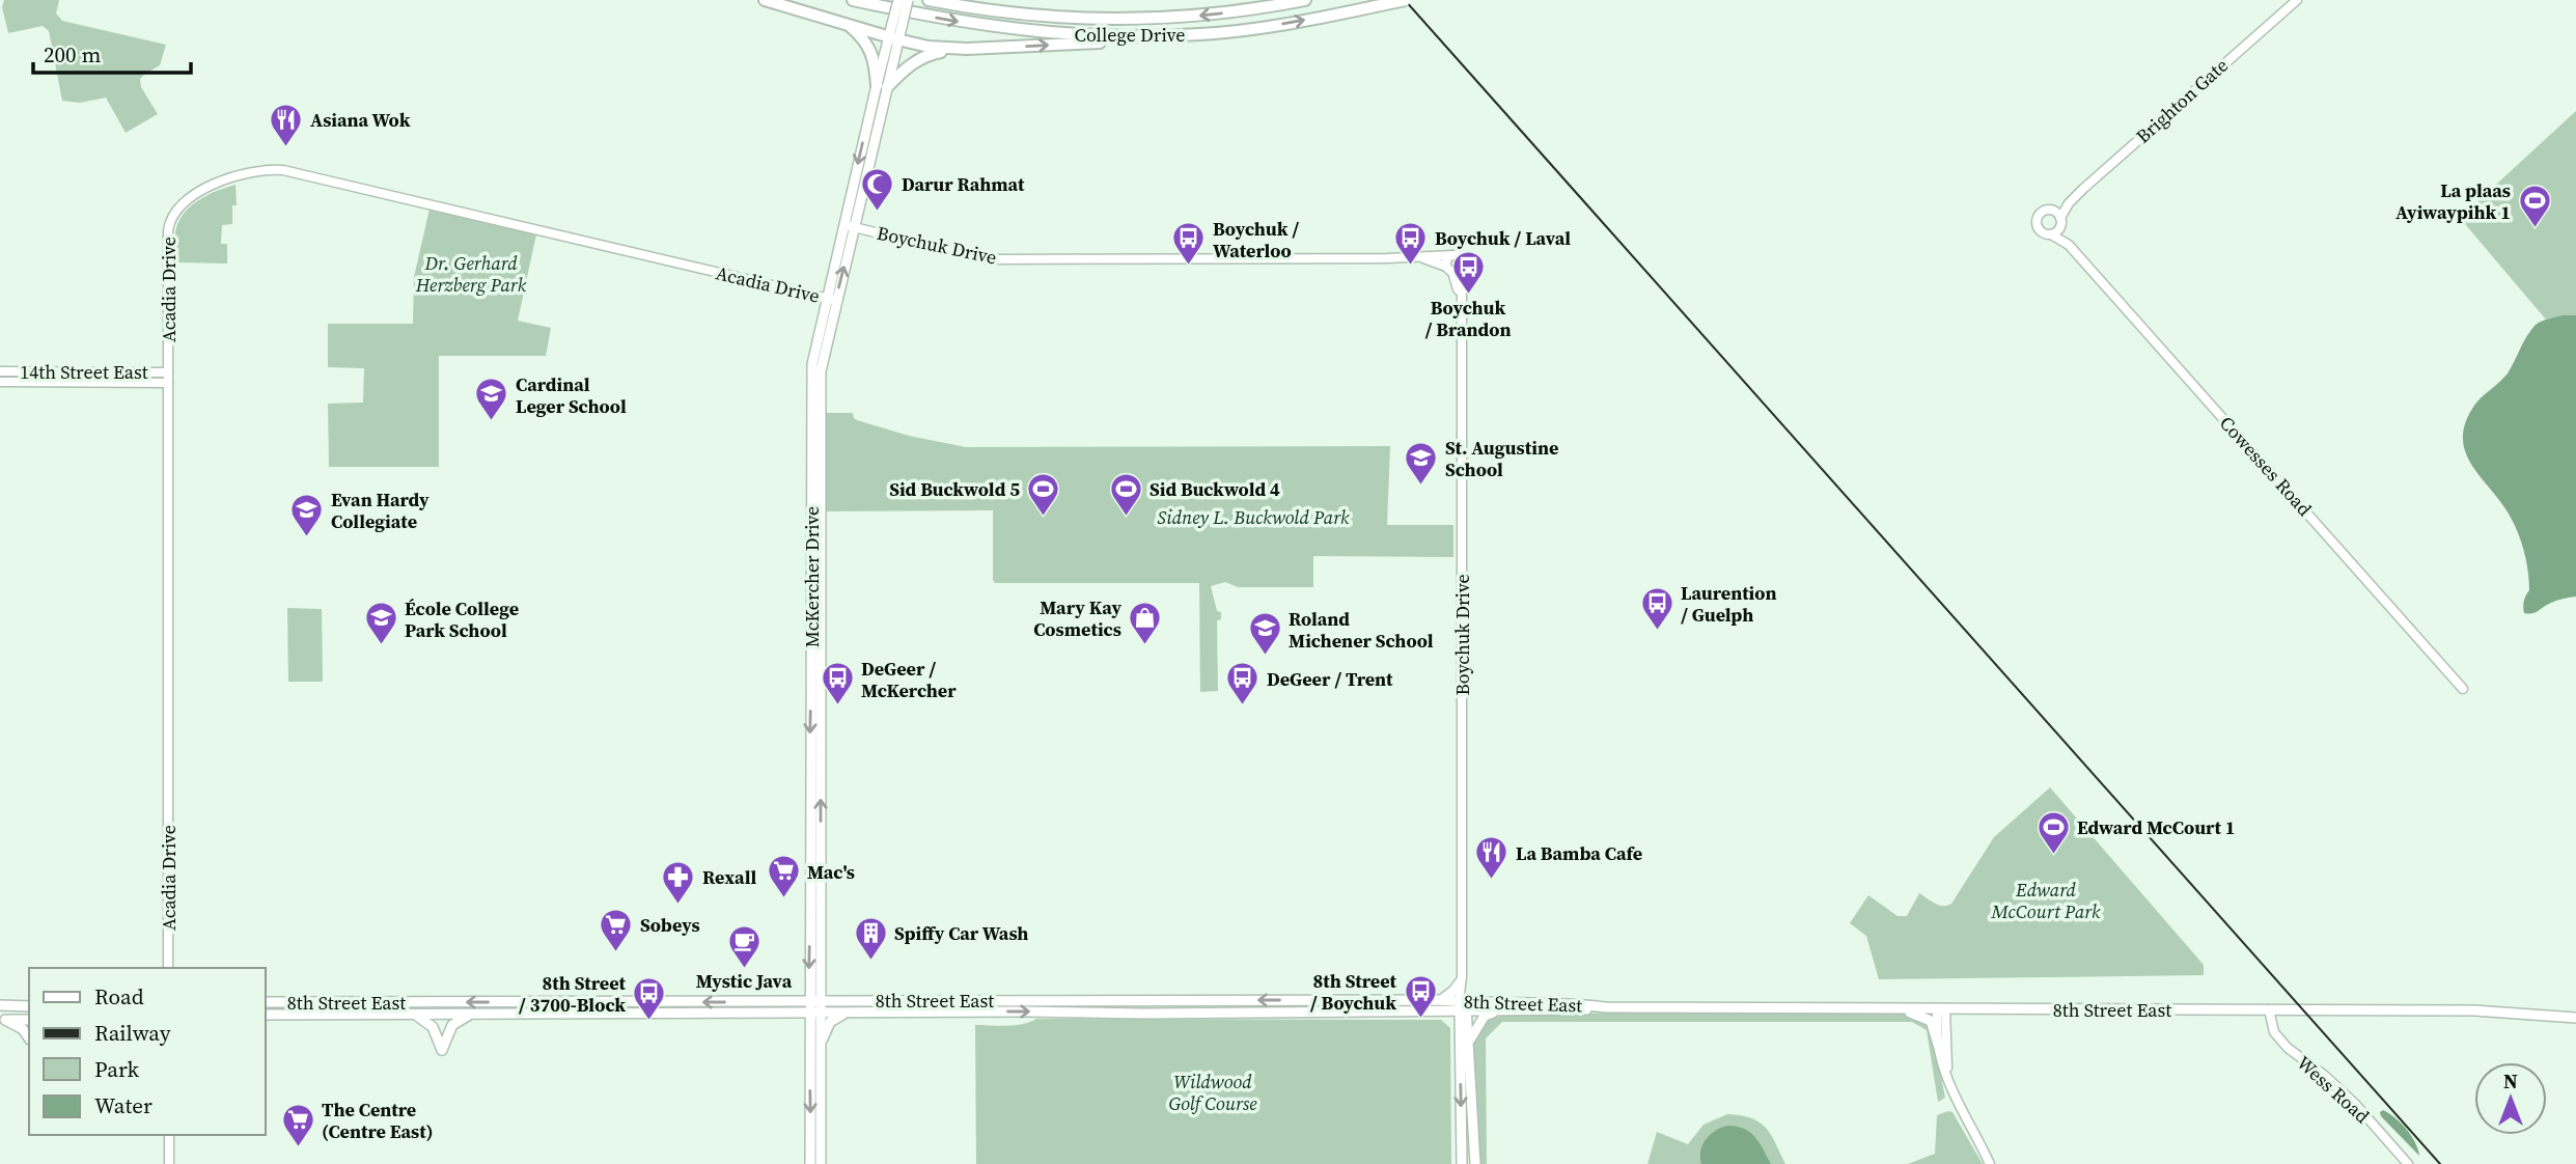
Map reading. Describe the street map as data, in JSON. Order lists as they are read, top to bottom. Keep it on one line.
{"streets":{"highway":["College Drive"],"main road":["Boychuk Drive","McKercher Drive","8th Street East"],"street":["Brighton Gate","Acadia Drive","14th Street East","Cowesses Road","Wess Road"]},"crossings":[["Brighton Gate","Cowesses Road"],["Boychuk Drive","McKercher Drive"],["Boychuk Drive","8th Street East"],["Acadia Drive","14th Street East"],["Acadia Drive","McKercher Drive"],["McKercher Drive","8th Street East"],["8th Street East","Wess Road"]],"parks":["Dr. Gerhard Herzberg Park","Sidney L. Buckwold Park","Edward McCourt Park","Wildwood Golf Course"],"places":{"restaurant":["Asiana Wok","La Bamba Cafe"],"mosque":["Darur Rahmat"],"sports":["La plaas Ayiwaypihk 1","Sid Buckwold 5","Sid Buckwold 4","Edward McCourt 1"],"bus stop":["Boychuk / Laval","Boychuk / Waterloo","Boychuk / Brandon","Laurention / Guelph","DeGeer / McKercher","DeGeer / Trent","8th Street / Boychuk","8th Street / 3700-Block"],"school or university":["Cardinal Leger School","St. Augustine School","Evan Hardy Collegiate","École College Park School","Roland Michener School"],"shop":["Mary Kay Cosmetics"],"supermarket":["Mac's","Sobeys","The Centre (Centre East)"],"pharmacy":["Rexall"],"building":["Spiffy Car Wash"],"cafe":["Mystic Java"]},"legend":["Road","Railway","Park","Water"],"scale_bar":"200 m","north":"top"}
